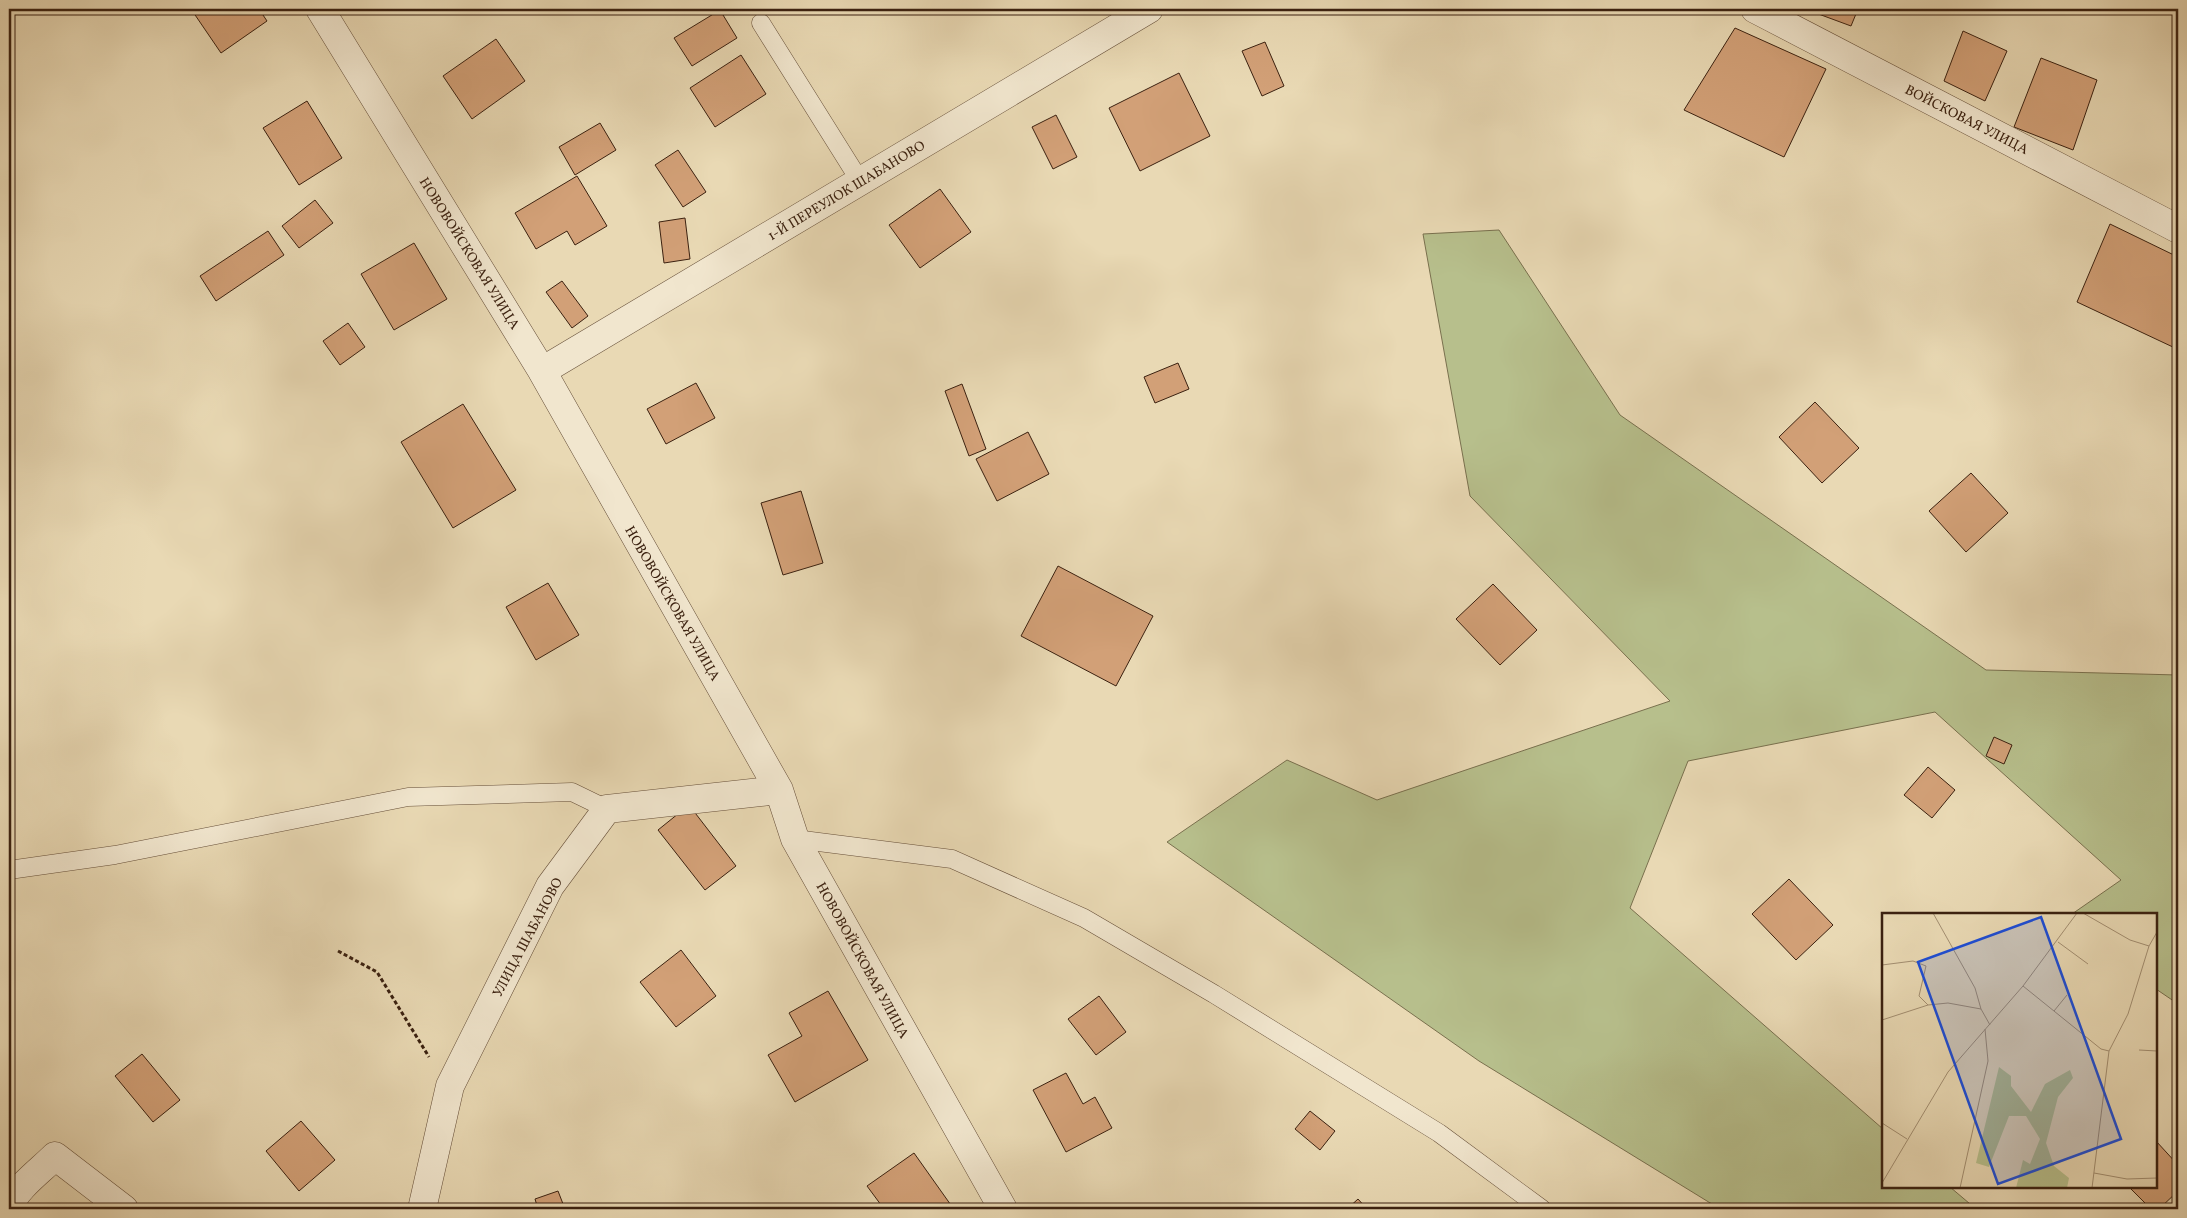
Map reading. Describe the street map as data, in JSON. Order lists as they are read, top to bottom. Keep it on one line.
{"streets":{"street":["ВОЙСКОВАЯ УЛИЦА","1-Й ПЕРЕУЛОК ШАБАНОВО","НОВОВОЙСКОВАЯ УЛИЦА","УЛИЦА ШАБАНОВО"]},"crossings":[["1-Й ПЕРЕУЛОК ШАБАНОВО","НОВОВОЙСКОВАЯ УЛИЦА"]]}
